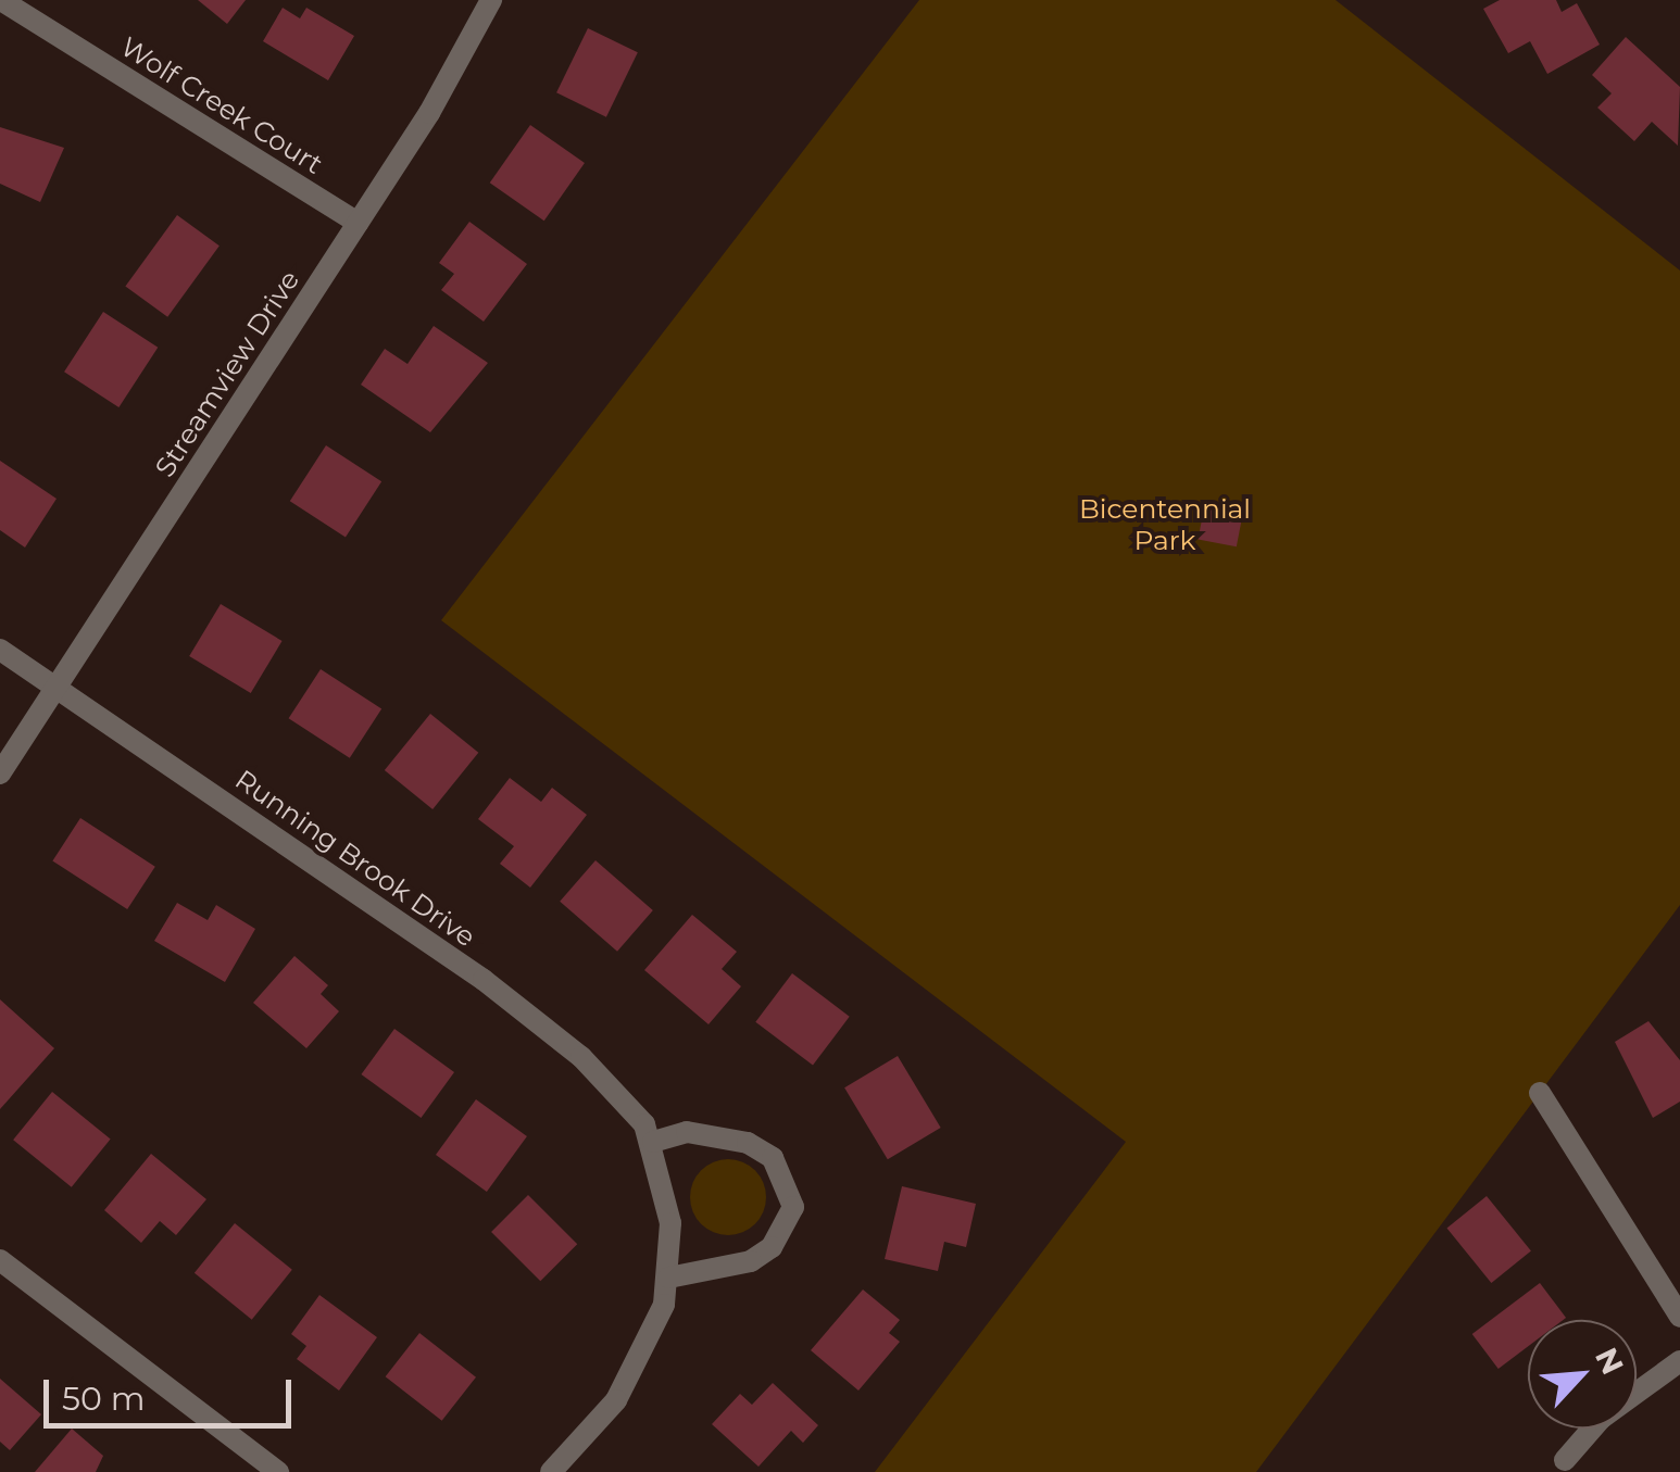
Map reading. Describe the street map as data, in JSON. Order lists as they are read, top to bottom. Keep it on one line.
{"streets":{"street":["Wolf Creek Court","Streamview Drive","Running Brook Drive"]},"crossings":[["Wolf Creek Court","Streamview Drive"],["Streamview Drive","Running Brook Drive"]],"parks":["Bicentennial Park"],"scale_bar":"50 m","north":"top right"}
